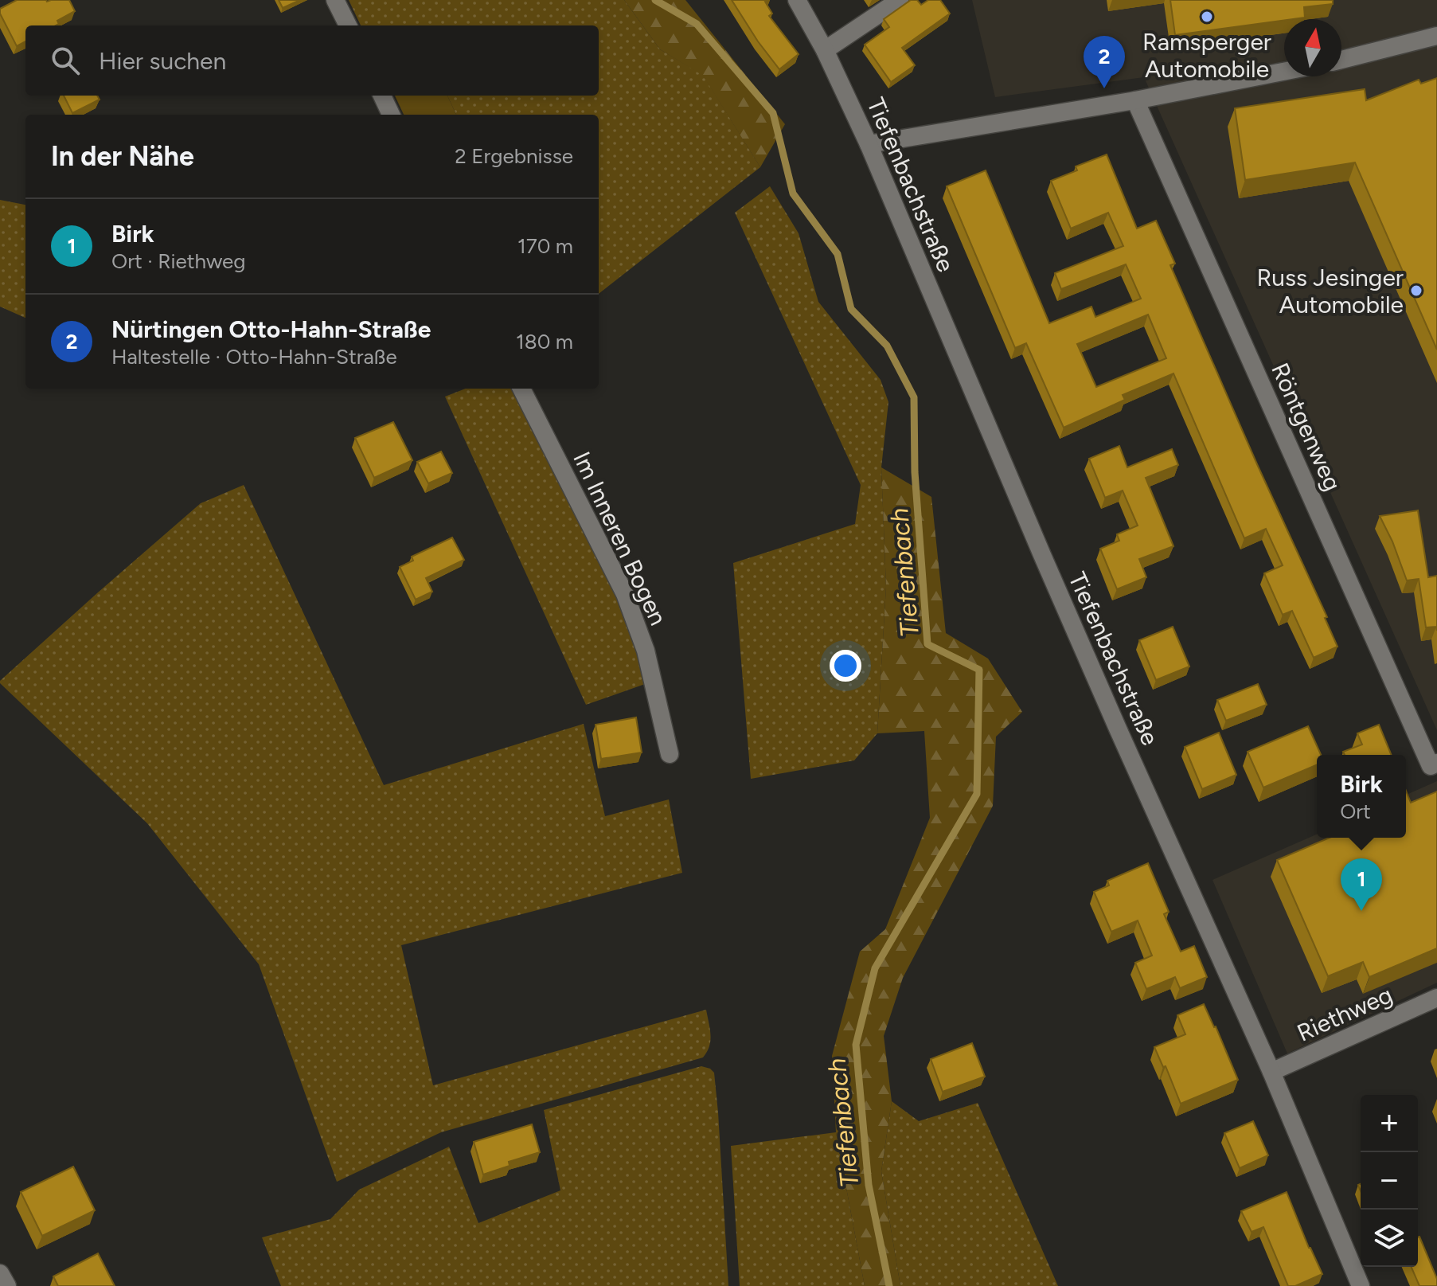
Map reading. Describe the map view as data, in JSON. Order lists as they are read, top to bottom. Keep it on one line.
{"streets":{"street":["Tiefenbachstraße","Röntgenweg","Im Inneren Bogen","Riethweg"]},"crossings":[["Tiefenbachstraße","Riethweg"]],"water":["Tiefenbach"],"places":["Ramsperger Automobile","Russ Jesinger Automobile"],"north":"top","page":{"search":"Hier suchen","pins":["2","1"],"heading":["In der Nähe","2 Ergebnisse"],"list":[{"mark":"1","name":"Birk","note":"Ort · Riethweg","value":"170 m"},{"mark":"2","name":"Nürtingen Otto-Hahn-Straße","note":"Haltestelle · Otto-Hahn-Straße","value":"180 m"}],"popup":["Birk","Ort"],"map_buttons":["+","−"]}}
